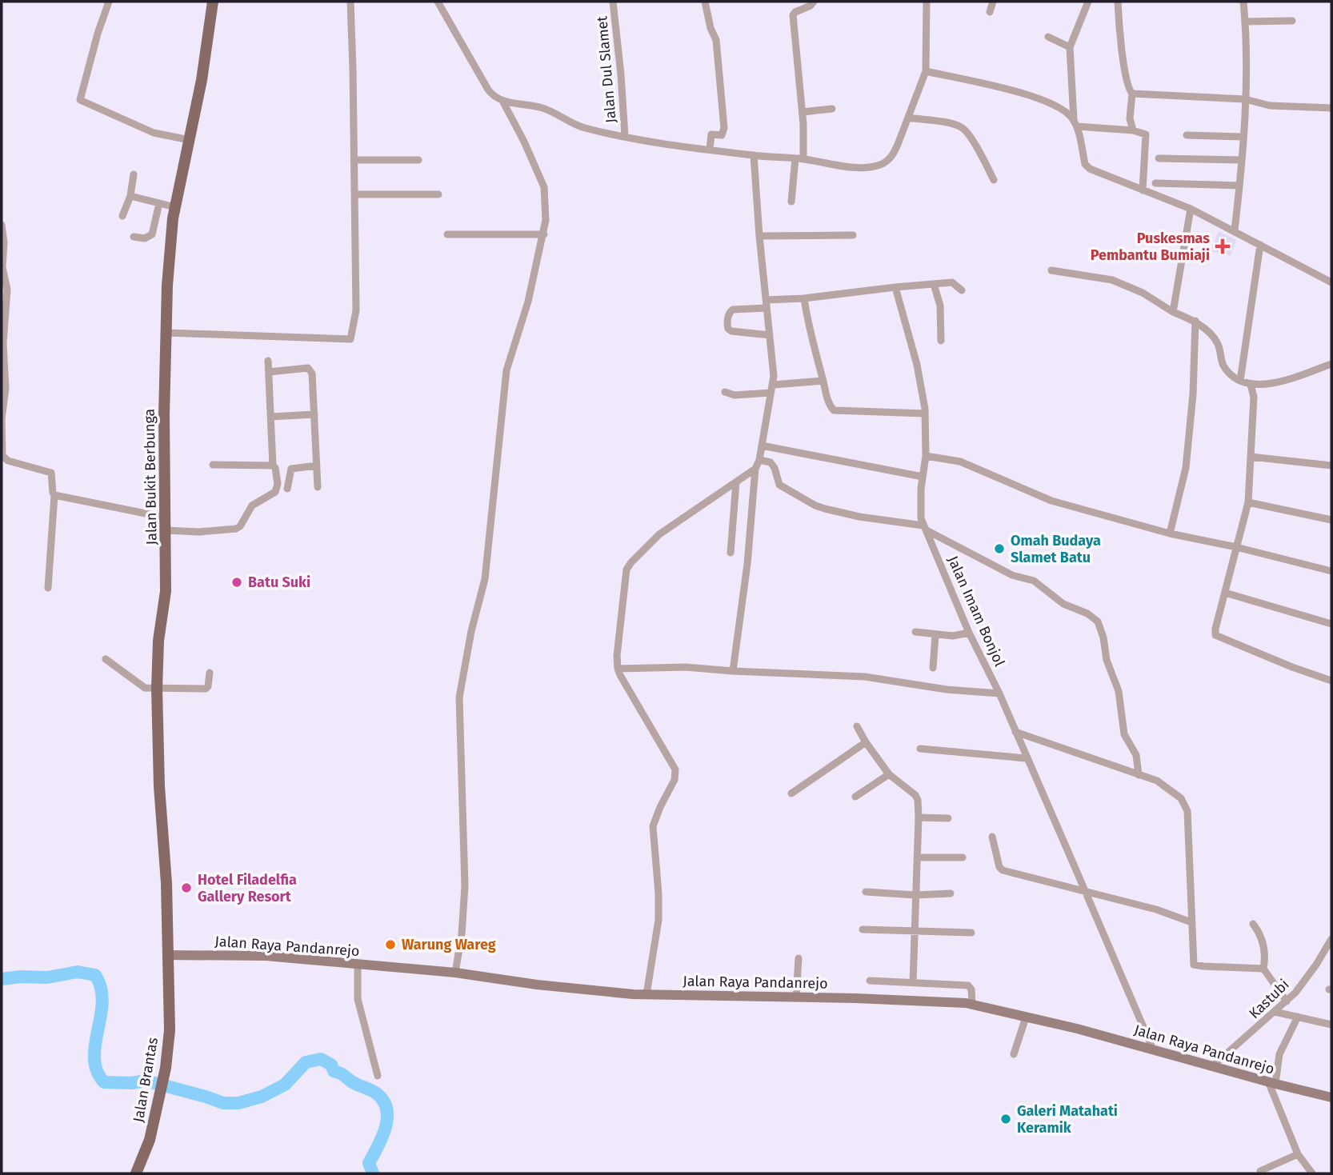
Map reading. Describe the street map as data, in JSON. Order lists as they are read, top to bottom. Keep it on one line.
{"streets":{"main road":["Jalan Bukit Berbunga","Jalan Raya Pandanrejo","Jalan Brantas"],"street":["Jalan Dul Slamet","Jalan Imam Bonjol","Kastubi"]},"crossings":[["Jalan Bukit Berbunga","Jalan Raya Pandanrejo"],["Jalan Bukit Berbunga","Jalan Brantas"],["Jalan Imam Bonjol","Jalan Raya Pandanrejo"],["Jalan Raya Pandanrejo","Kastubi"],["Jalan Raya Pandanrejo","Jalan Brantas"]],"places":{"health":["Puskesmas Pembantu Bumiaji"],"other":["Omah Budaya Slamet Batu","Batu Suki","Hotel Filadelfia Gallery Resort","Warung Wareg","Galeri Matahati Keramik"]}}
